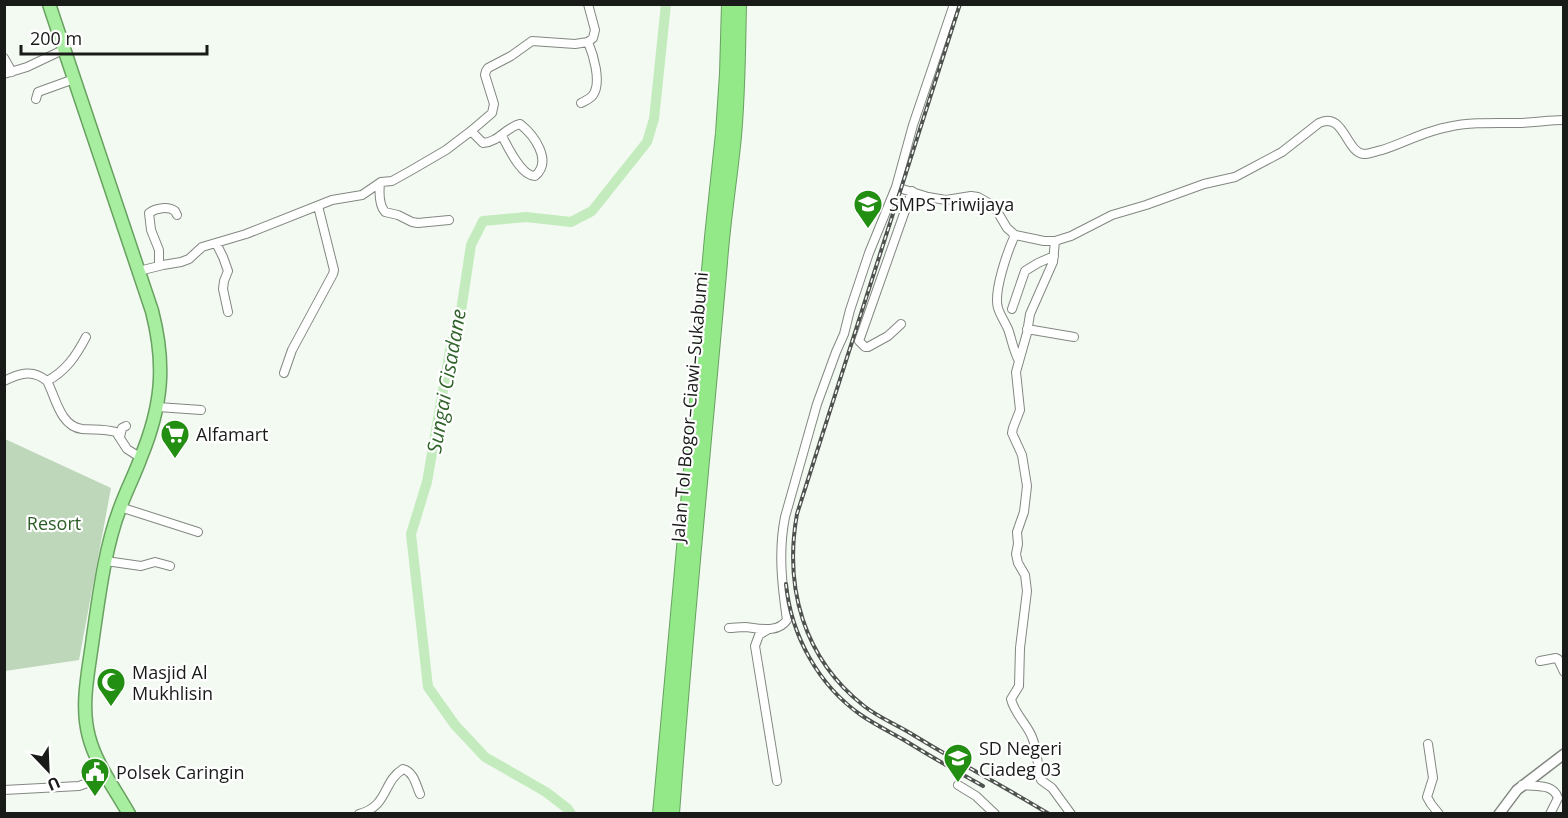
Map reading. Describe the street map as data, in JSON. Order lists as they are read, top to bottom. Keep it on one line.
{"streets":{"highway":["Jalan Tol Bogor–Ciawi–Sukabumi"]},"water":["Sungai Cisadane"],"parks":["Resort"],"places":{"school or university":["SMPS Triwijaya","SD Negeri Ciadeg 03"],"supermarket":["Alfamart"],"mosque":["Masjid Al Mukhlisin"],"public building":["Polsek Caringin"]},"scale_bar":"200 m","north":"bottom right"}
